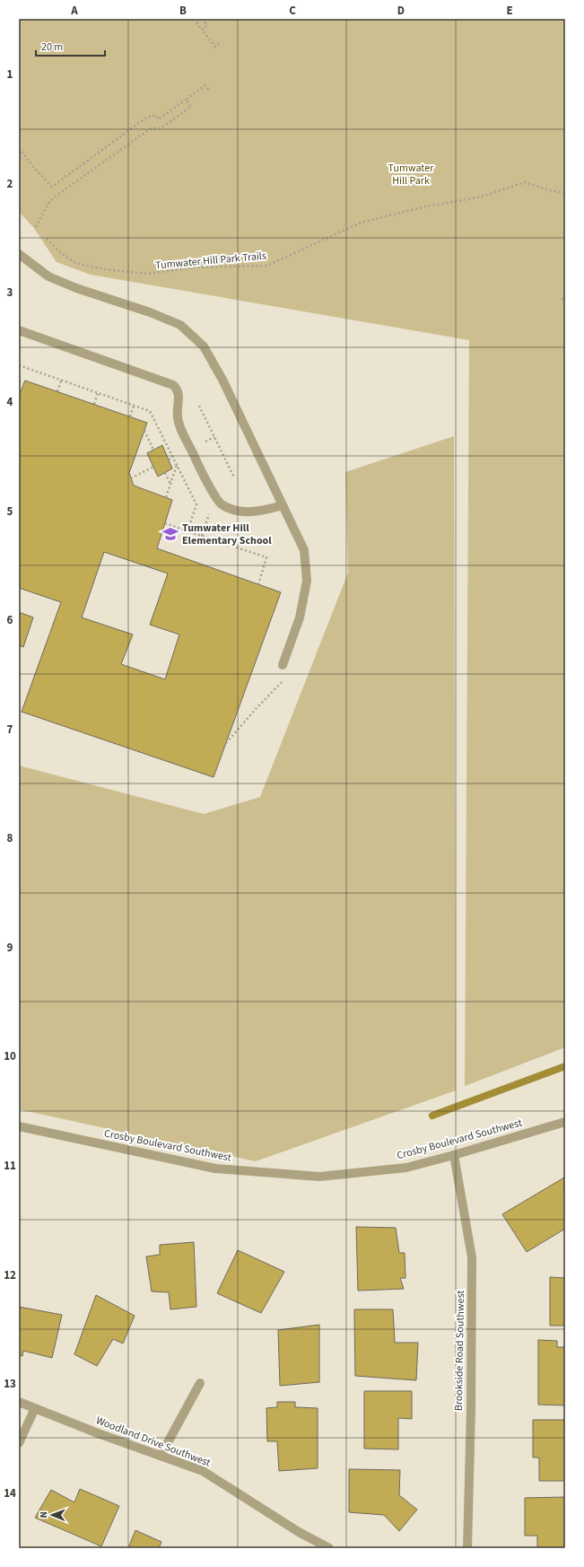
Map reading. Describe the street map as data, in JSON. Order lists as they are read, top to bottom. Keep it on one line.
{"streets":{"street":["Crosby Boulevard Southwest","Brookside Road Southwest","Woodland Drive Southwest"],"path":["Tumwater Hill Park Trails"]},"crossings":[["Crosby Boulevard Southwest","Brookside Road Southwest"]],"parks":["Tumwater Hill Park"],"places":{"school or university":["Tumwater Hill Elementary School"]},"scale_bar":"20 m","north":"left","grid":{"columns":["A","B","C","D","E"],"rows":["1","2","3","4","5","6","7","8","9","10","11","12","13","14"]}}
